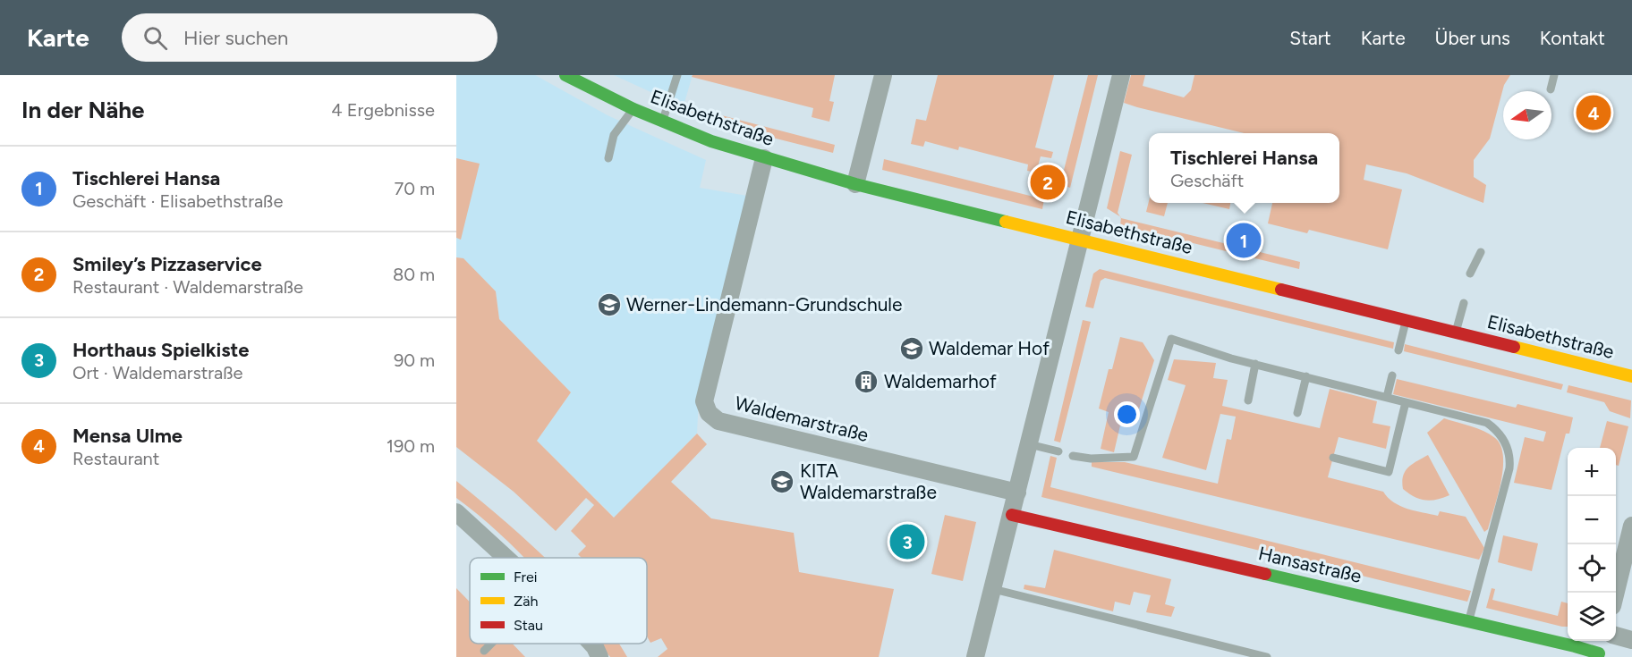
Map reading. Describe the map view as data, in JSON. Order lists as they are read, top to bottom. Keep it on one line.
{"streets":{"street":["Elisabethstraße","Waldemarstraße","Hansastraße"]},"crossings":[["Elisabethstraße","Waldemarstraße"]],"places":{"school or university":["Werner-Lindemann-Grundschule","Waldemar Hof","KITA Waldemarstraße"],"building":["Waldemarhof"]},"legend":["Frei","Zäh","Stau"],"north":"left","page":{"header":"Karte","search":"Hier suchen","nav":["Start","Karte","Über uns","Kontakt"],"heading":["In der Nähe","4 Ergebnisse"],"pins":["4","2","1","3"],"popup":["Tischlerei Hansa","Geschäft"],"list":[{"mark":"1","name":"Tischlerei Hansa","note":"Geschäft · Elisabethstraße","value":"70 m"},{"mark":"2","name":"Smiley’s Pizzaservice","note":"Restaurant · Waldemarstraße","value":"80 m"},{"mark":"3","name":"Horthaus Spielkiste","note":"Ort · Waldemarstraße","value":"90 m"},{"mark":"4","name":"Mensa Ulme","note":"Restaurant","value":"190 m"}],"map_buttons":["+","−"]}}
